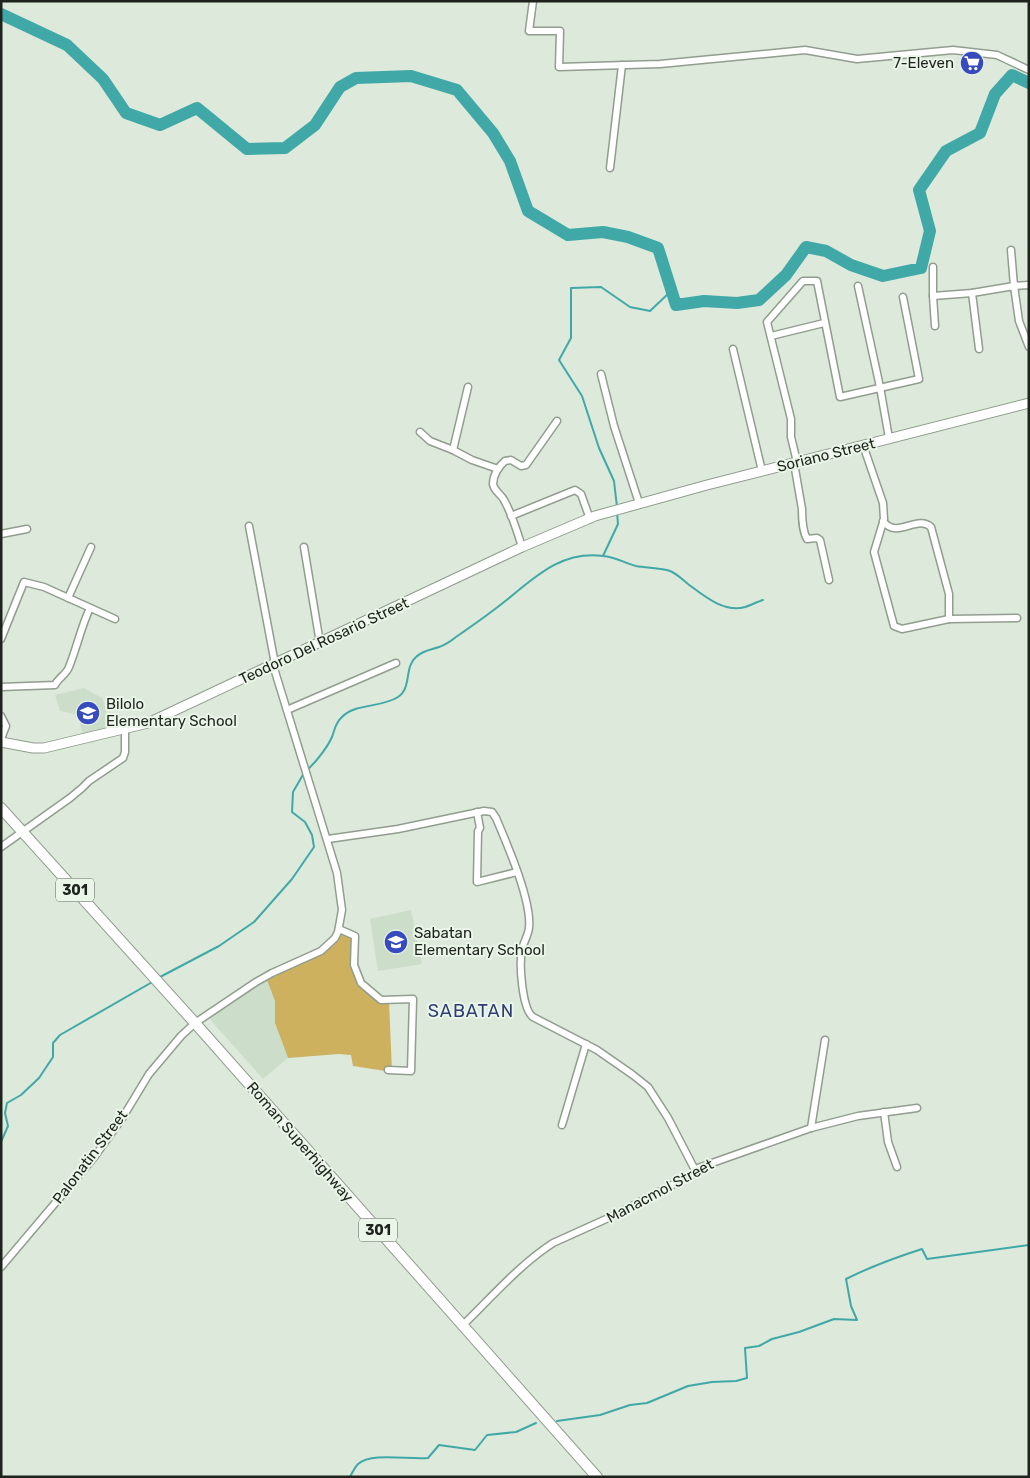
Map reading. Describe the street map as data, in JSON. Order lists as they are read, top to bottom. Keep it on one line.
{"streets":{"main road":["Soriano Street","Teodoro Del Rosario Street","301","Roman Superhighway"],"street":["Palonatin Street","Manacmol Street"]},"crossings":[["Soriano Street","Teodoro Del Rosario Street"],["Roman Superhighway","Palonatin Street"],["Roman Superhighway","Manacmol Street"]],"districts":["SABATAN"],"places":{"supermarket":["7-Eleven"],"school or university":["Bilolo Elementary School","Sabatan Elementary School"]}}
